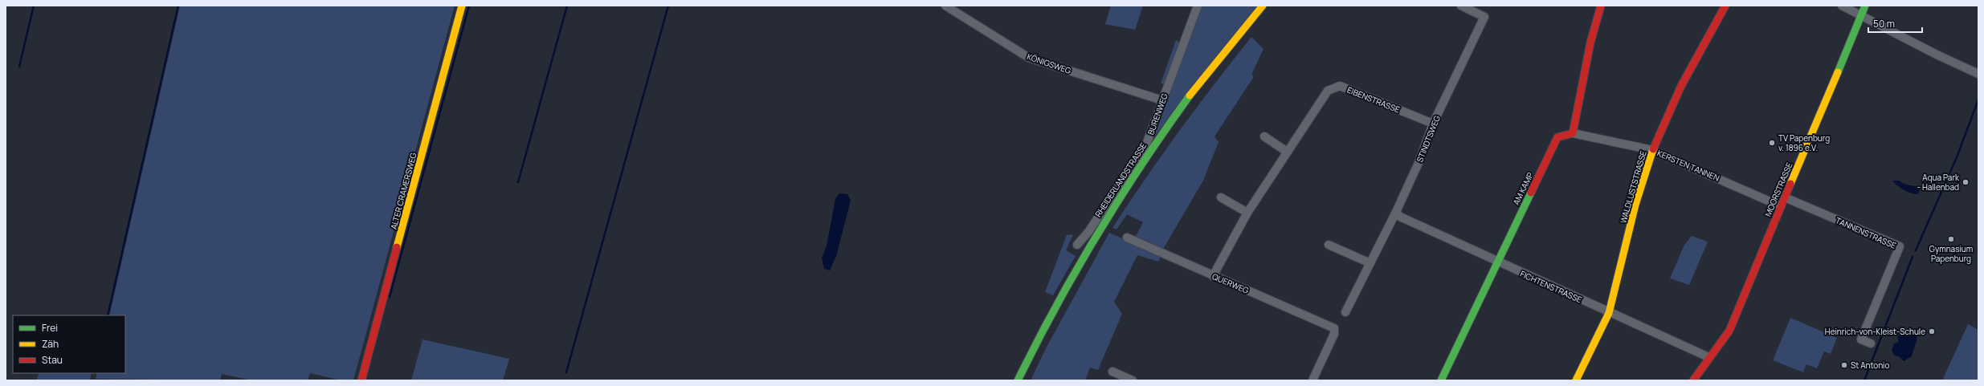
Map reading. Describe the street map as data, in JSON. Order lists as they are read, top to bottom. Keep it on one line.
{"streets":{"street":["KÖNIGSWEG","EIBENSTRASSE","BURENWEG","STINDTSWEG","KERSTEN TANNEN","RHEIDERLANDSTRASSE","WALDLUSTSTRASSE","AM KAMP","MOORSTRASSE","ALTER CRAMERSWEG","TANNENSTRASSE","QUERWEG","FICHTENSTRASSE"]},"crossings":[["KÖNIGSWEG","BURENWEG"],["EIBENSTRASSE","STINDTSWEG"],["EIBENSTRASSE","QUERWEG"],["STINDTSWEG","FICHTENSTRASSE"],["KERSTEN TANNEN","WALDLUSTSTRASSE"],["KERSTEN TANNEN","AM KAMP"],["KERSTEN TANNEN","MOORSTRASSE"],["WALDLUSTSTRASSE","FICHTENSTRASSE"],["AM KAMP","FICHTENSTRASSE"],["MOORSTRASSE","TANNENSTRASSE"],["MOORSTRASSE","FICHTENSTRASSE"]],"places":["TV Papenburg v. 1896 e.V.","Aqua Park - Hallenbad","Gymnasium Papenburg","Heinrich-von-Kleist-Schule","St Antonio"],"legend":["Frei","Zäh","Stau"],"scale_bar":"50 m"}
